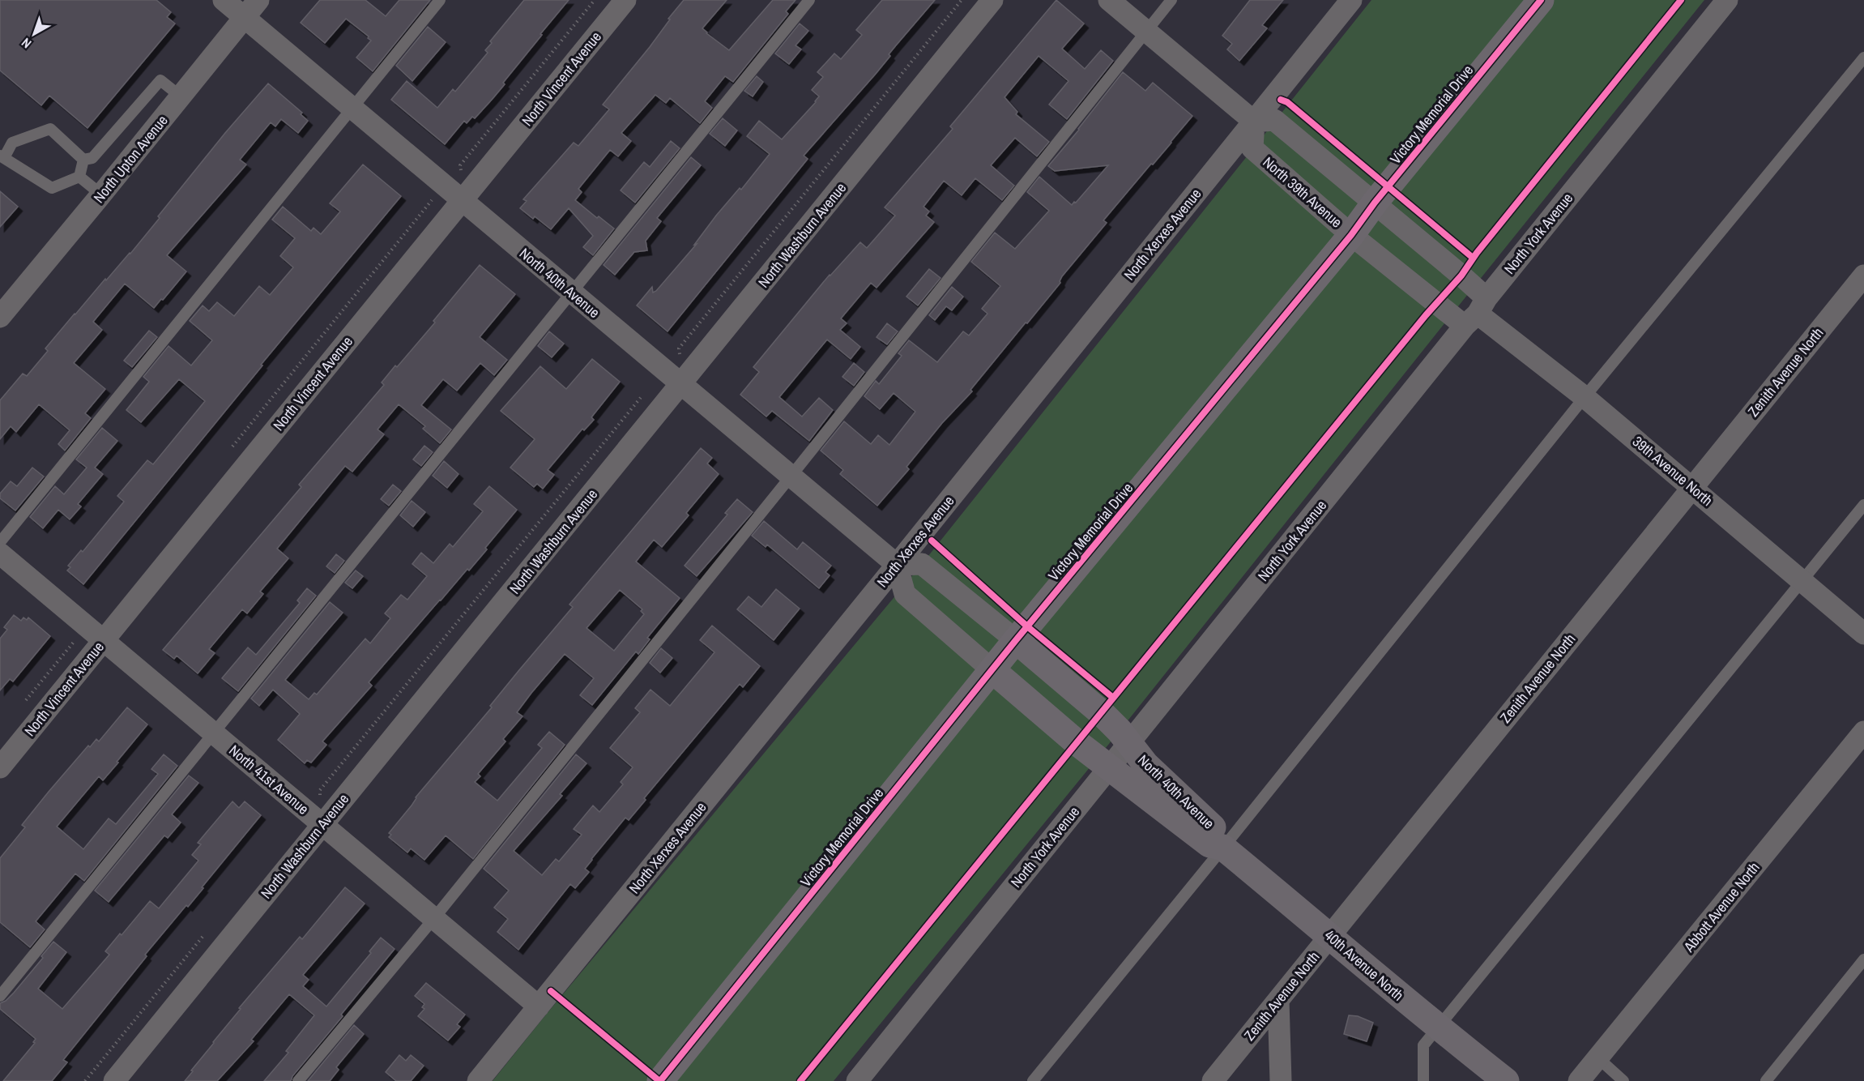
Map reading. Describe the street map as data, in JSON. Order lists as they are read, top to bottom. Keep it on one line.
{"streets":{"street":["North Vincent Avenue","Victory Memorial Drive","North Upton Avenue","North 39th Avenue","North York Avenue","North Xerxes Avenue","North Washburn Avenue","North 40th Avenue","Zenith Avenue North","39th Avenue North","North 41st Avenue","Abbott Avenue North","40th Avenue North"]},"crossings":[["North Vincent Avenue","North 40th Avenue"],["North Vincent Avenue","North 41st Avenue"],["Victory Memorial Drive","North 39th Avenue"],["Victory Memorial Drive","North 40th Avenue"],["North Upton Avenue","North 40th Avenue"],["North 39th Avenue","North York Avenue"],["North 39th Avenue","North Xerxes Avenue"],["North 39th Avenue","39th Avenue North"],["North York Avenue","North 40th Avenue"],["North York Avenue","39th Avenue North"],["North Xerxes Avenue","North 40th Avenue"],["North Xerxes Avenue","North 41st Avenue"],["North Washburn Avenue","North 40th Avenue"],["North Washburn Avenue","North 41st Avenue"],["North 40th Avenue","40th Avenue North"],["Zenith Avenue North","39th Avenue North"],["Zenith Avenue North","40th Avenue North"]],"north":"bottom left"}
